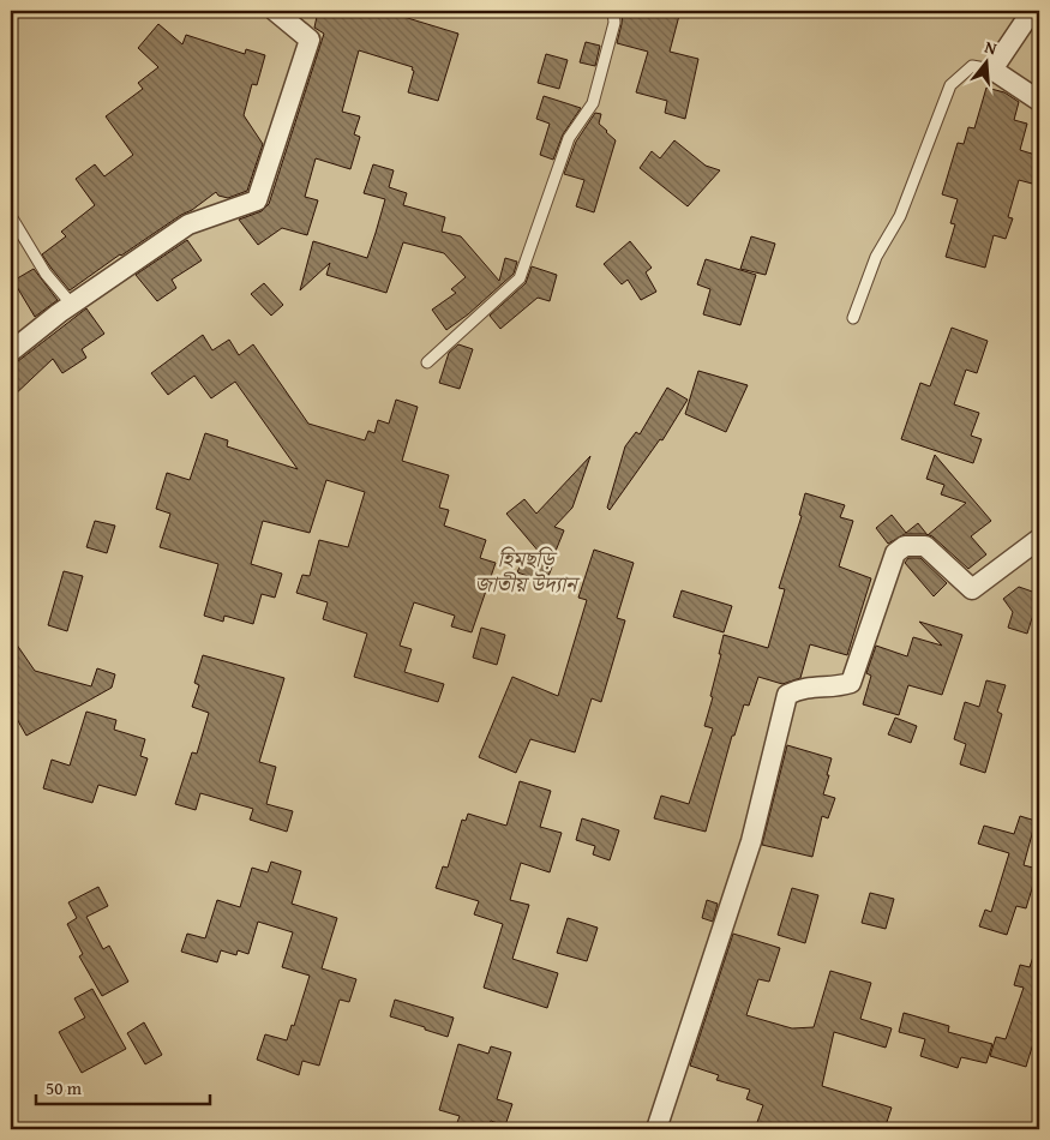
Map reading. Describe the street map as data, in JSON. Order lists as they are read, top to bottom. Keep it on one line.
{"parks":["হিমছড়ি জাতীয় উদ্যান"],"scale_bar":"50 m","north":"top"}
